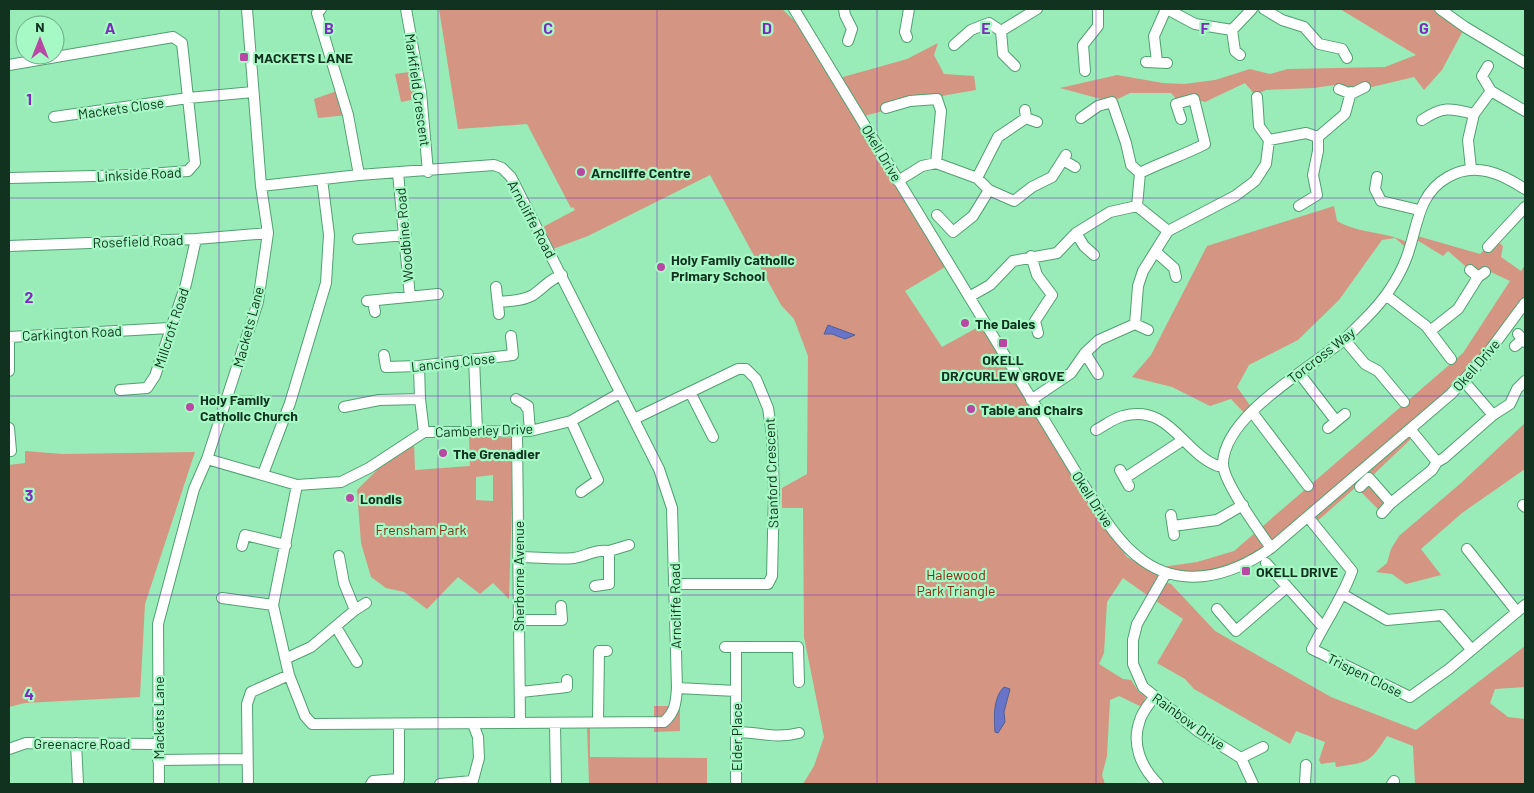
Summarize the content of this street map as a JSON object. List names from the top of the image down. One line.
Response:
{"streets":{"street":["Markfield Crescent","Mackets Close","Okell Drive","Linkside Road","Arncliffe Road","Woodbine Road","Rosefield Road","Mackets Lane","Millcroft Road","Carkington Road","Torcross Way","Lancing Close","Camberley Drive","Stanford Crescent","Sherborne Avenue","Trispen Close","Rainbow Drive","Elder Place","Greenacre Road"]},"crossings":[["Markfield Crescent","Arncliffe Road"],["Mackets Close","Linkside Road"],["Okell Drive","Trispen Close"],["Okell Drive","Rainbow Drive"],["Arncliffe Road","Woodbine Road"],["Arncliffe Road","Mackets Lane"],["Arncliffe Road","Camberley Drive"],["Arncliffe Road","Stanford Crescent"],["Arncliffe Road","Sherborne Avenue"],["Rosefield Road","Mackets Lane"],["Rosefield Road","Millcroft Road"],["Mackets Lane","Camberley Drive"],["Mackets Lane","Greenacre Road"],["Millcroft Road","Carkington Road"],["Camberley Drive","Sherborne Avenue"]],"parks":["Frensham Park","Halewood Park Triangle"],"places":{"transit":["MACKETS LANE","OKELL DR/CURLEW GROVE","OKELL DRIVE"],"other":["Arncliffe Centre","Holy Family Catholic Primary School","The Dales","Holy Family Catholic Church","Table and Chairs","The Grenadier","Londis"]},"north":"top","grid":{"columns":["A","B","C","D","E","F","G"],"rows":["1","2","3","4"]}}
